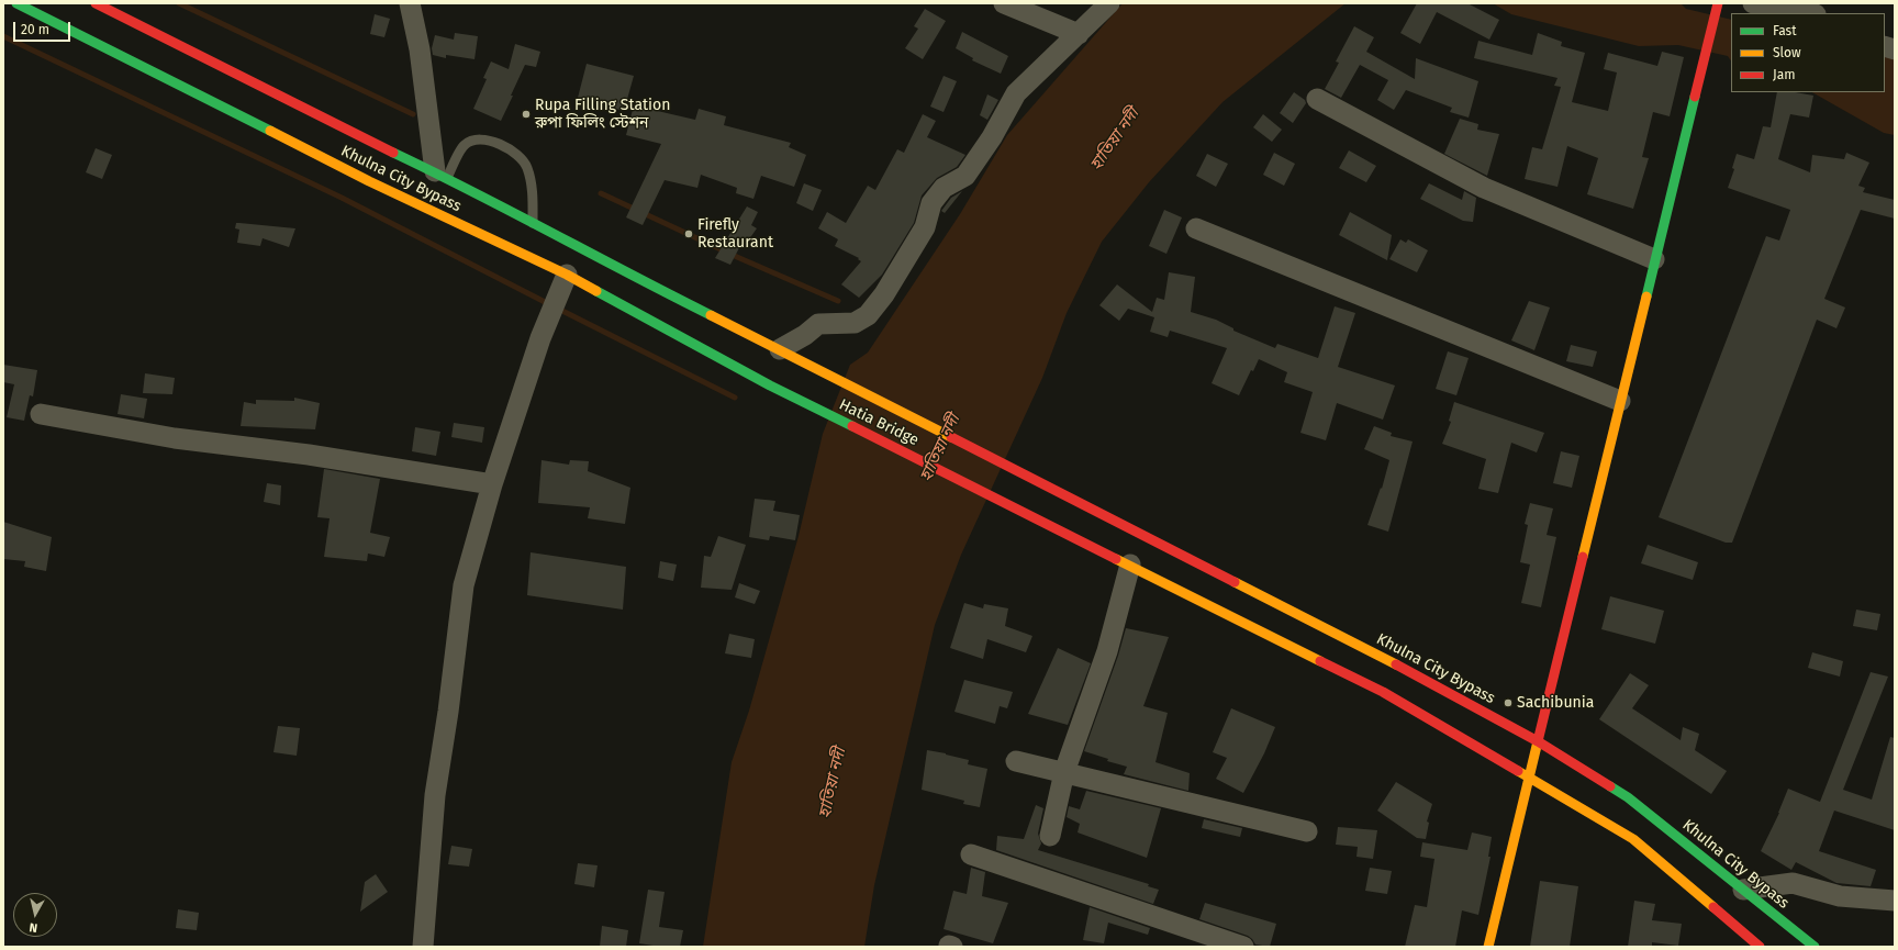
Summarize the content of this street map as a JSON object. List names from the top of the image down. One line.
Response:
{"streets":{"main road":["Khulna City Bypass","Hatia Bridge"]},"crossings":[["Khulna City Bypass","Hatia Bridge"]],"water":["হাতিয়া নদী"],"places":["Rupa Filling Station রুপা ফিলিং স্টেশন","Firefly Restaurant","Sachibunia"],"legend":["Fast","Slow","Jam"],"scale_bar":"20 m","north":"bottom"}
